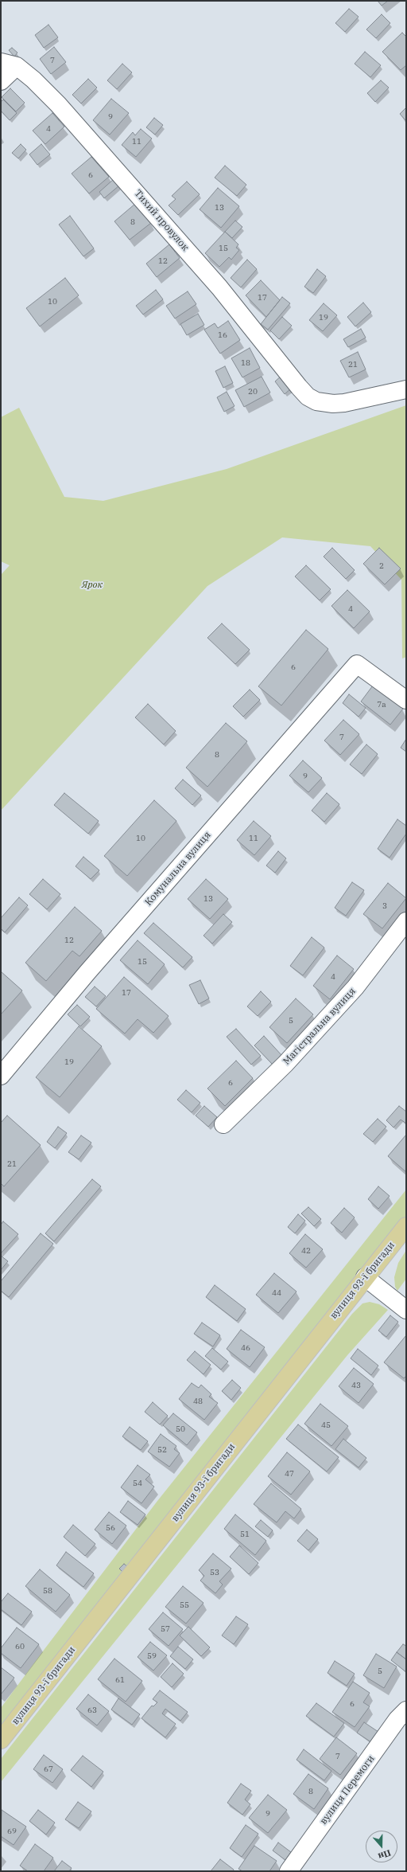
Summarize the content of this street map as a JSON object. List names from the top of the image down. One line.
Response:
{"streets":{"main road":["вулиця 93-ї бригади"],"street":["Тихий провулок","Комунальна вулиця","Магістральна вулиця","вулиця Перемоги"]},"parks":["Ярок"],"house_numbers":["7","9","4","11","6","13","8","15","12","17","10","19","16","18","21","20","2","4","6","7а","7","8","9","10","11","13","3","12","15","4","17","5","19","6","21","42","44","46","43","48","45","50","52","47","54","56","51","53","58","55","57","60","59","5","61","6","63","7","67","8","9","69"],"north":"bottom"}
